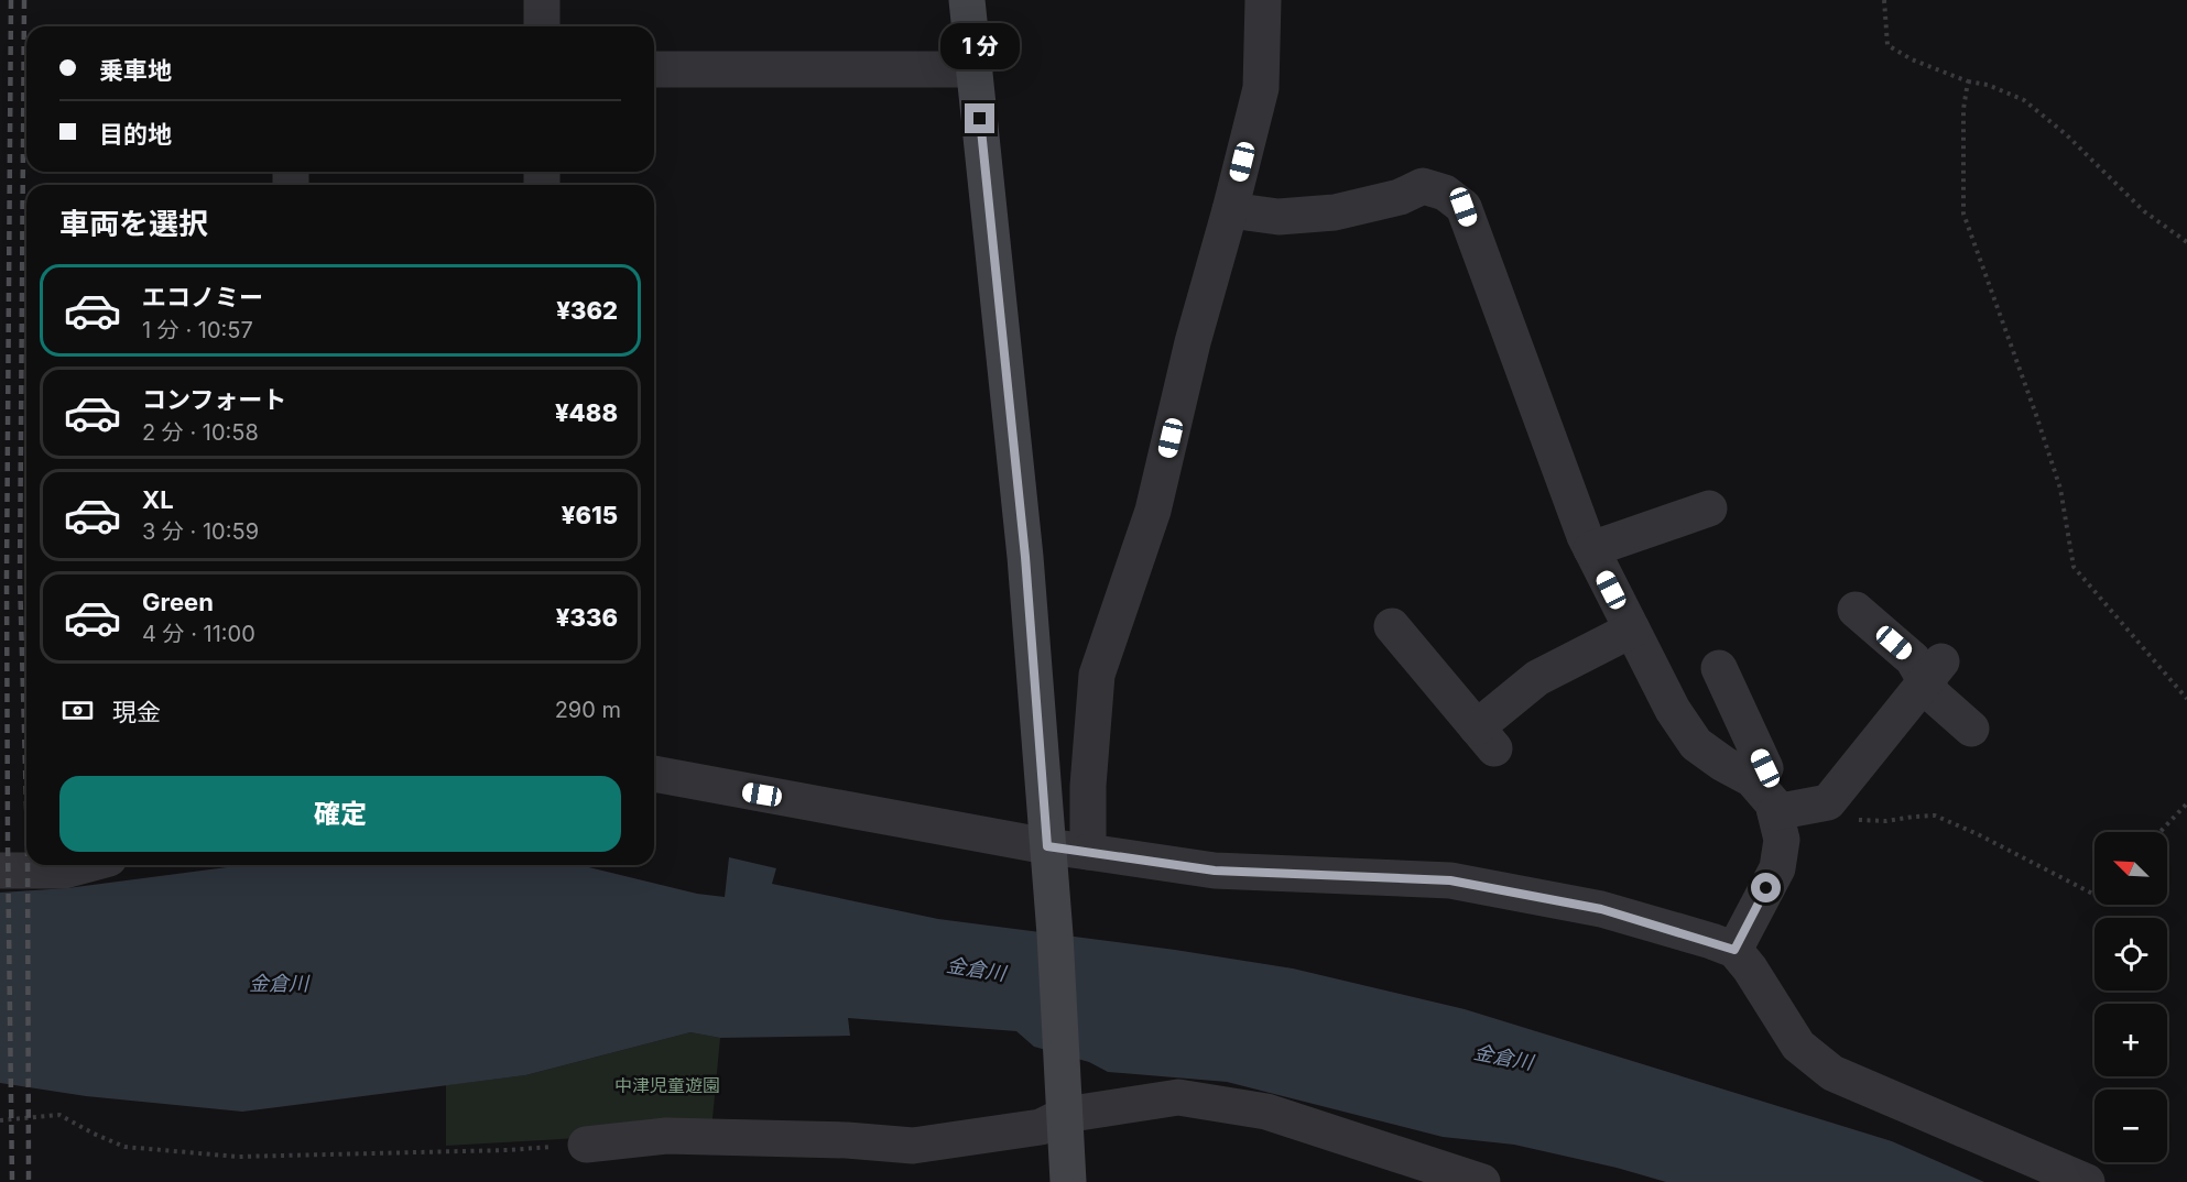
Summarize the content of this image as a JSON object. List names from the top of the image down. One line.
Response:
{"water":["金倉川"],"parks":["中津児童遊園"],"north":"top left","page":{"bubble":"1 分","banner":["乗車地","目的地"],"heading":"車両を選択","list":[{"name":"エコノミー","note":"1 分 · 10:57","value":"¥362"},{"name":"コンフォート","note":"2 分 · 10:58","value":"¥488"},{"name":"XL","note":"3 分 · 10:59","value":"¥615"},{"name":"Green","note":"4 分 · 11:00","value":"¥336"}],"pay":["現金","290 m"],"buttons":"確定","map_buttons":["+","−"]}}
